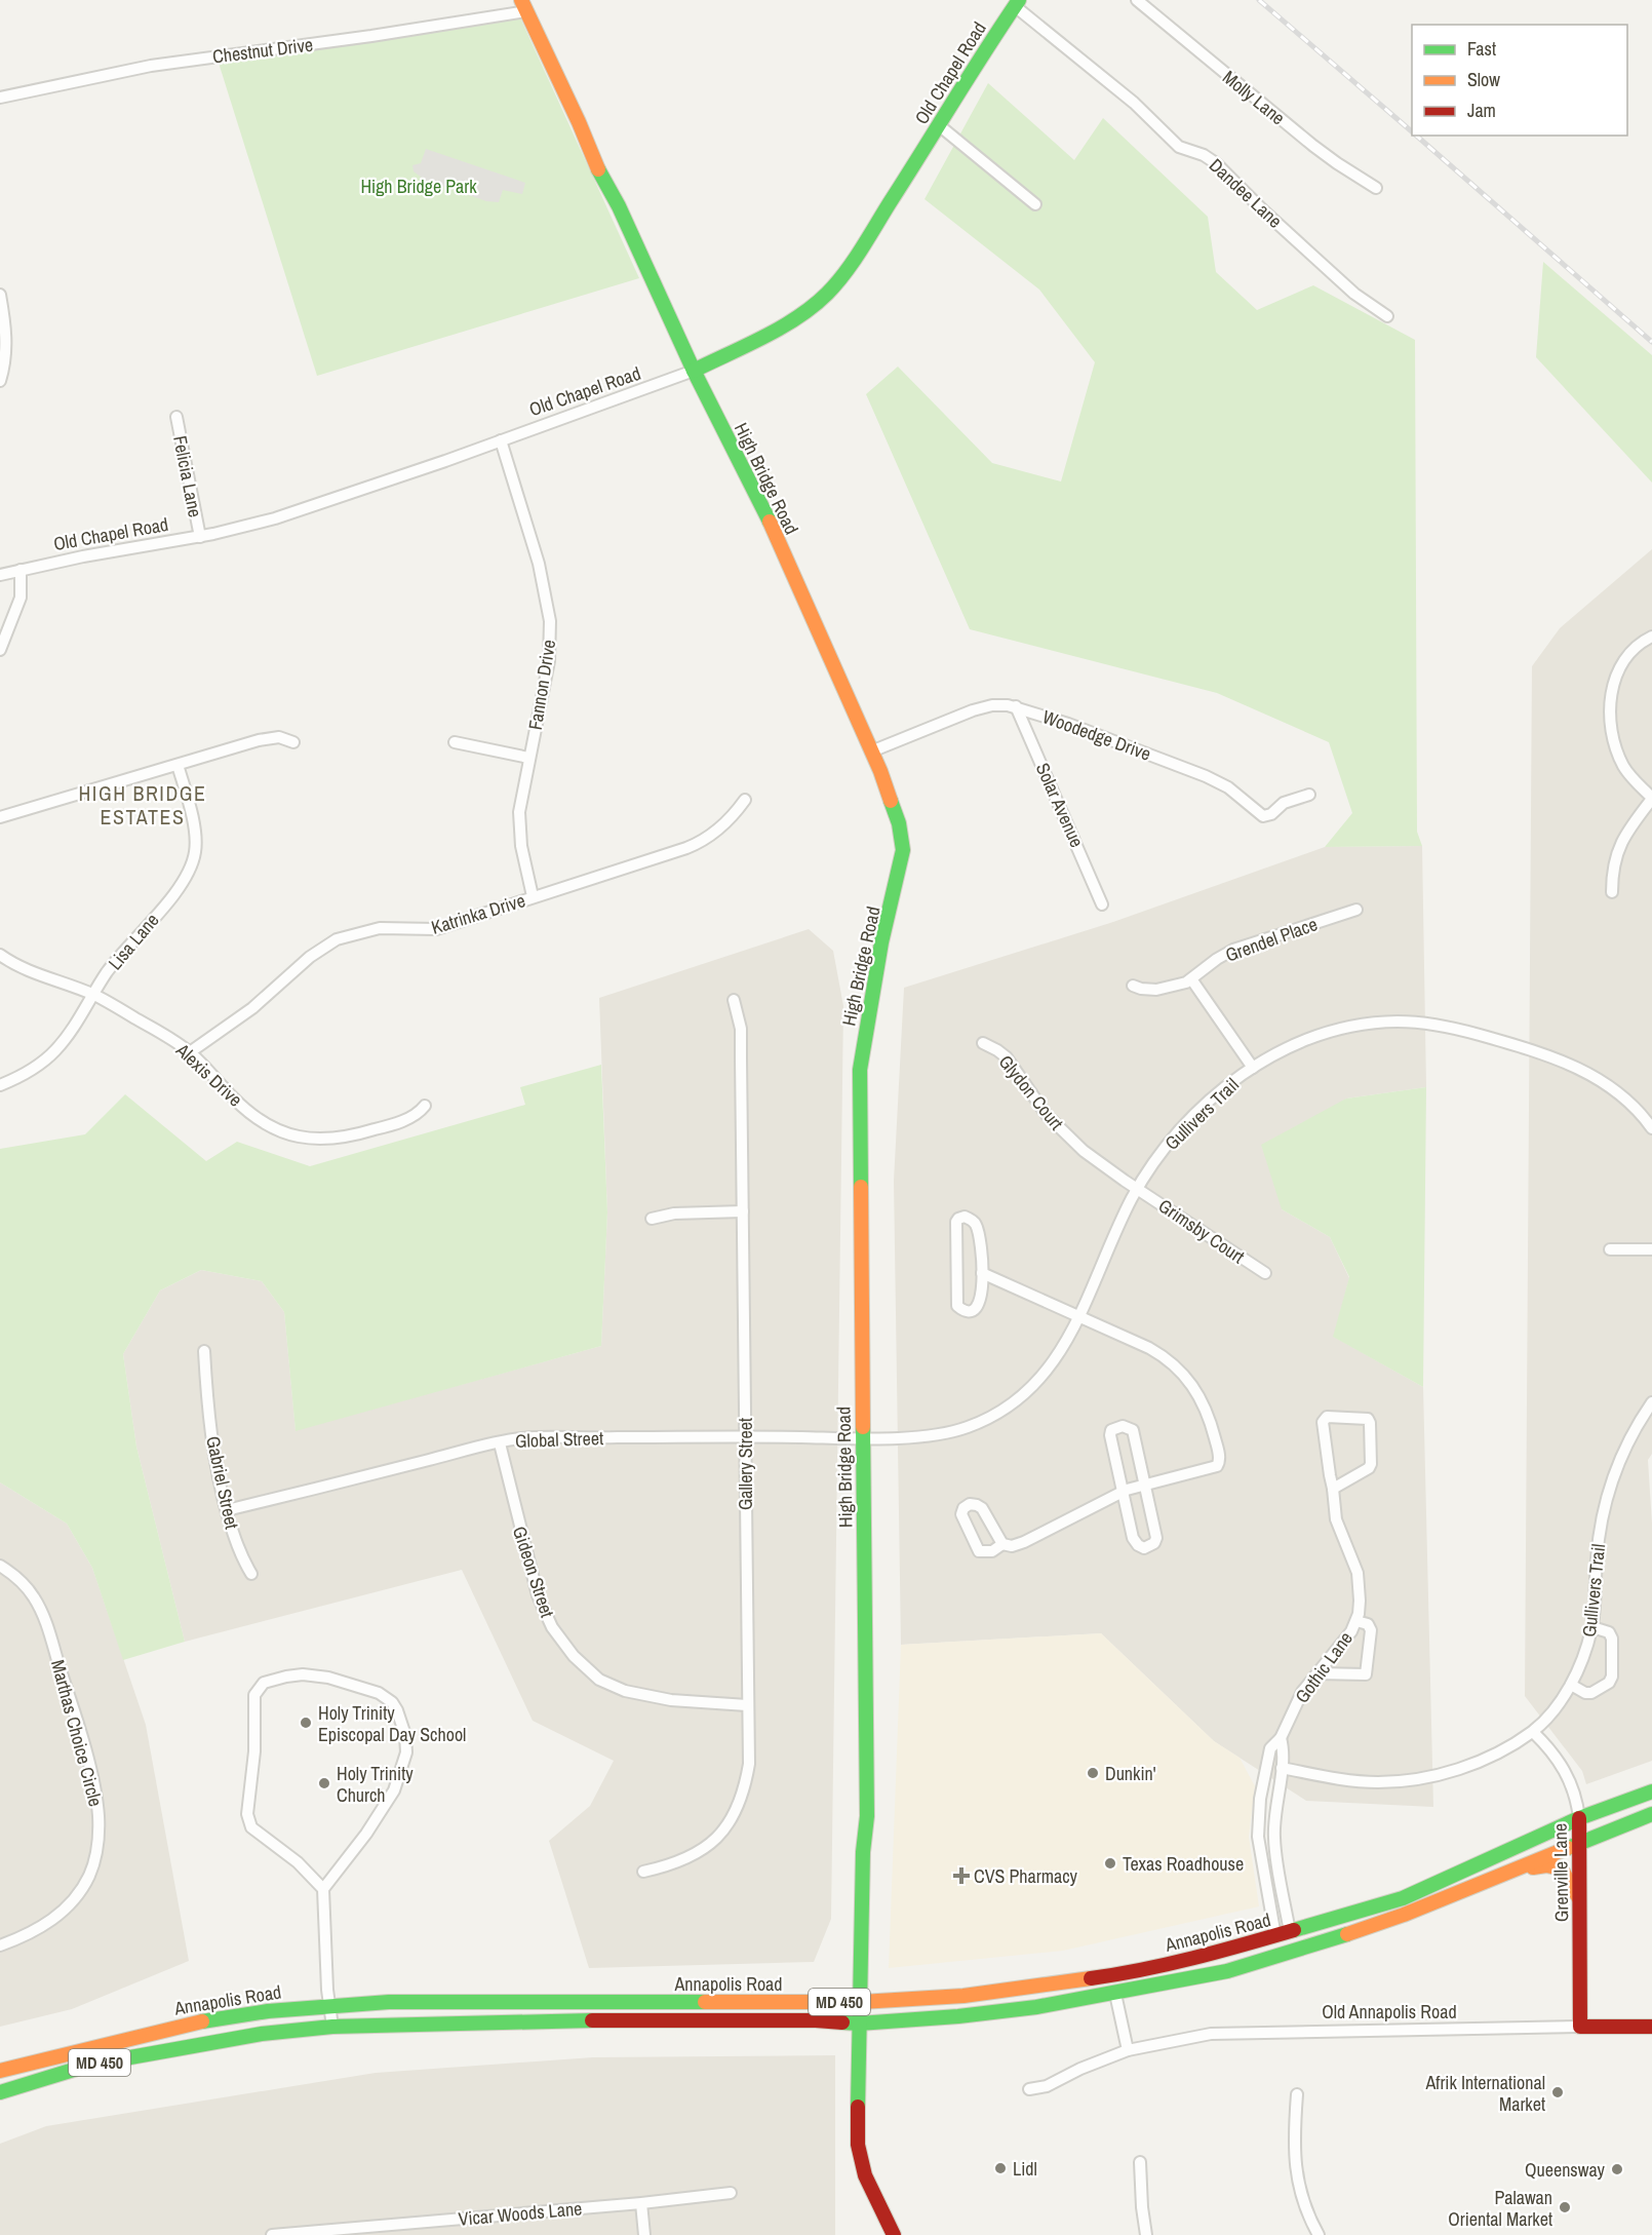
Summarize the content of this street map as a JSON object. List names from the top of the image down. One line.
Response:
{"streets":{"main road":["Old Chapel Road","High Bridge Road","Grenville Lane","Annapolis Road","MD 450","Old Annapolis Road"],"street":["Chestnut Drive","Molly Lane","Dandee Lane","Felicia Lane","Fannon Drive","Woodedge Drive","Solar Avenue","Katrinka Drive","Grendel Place","Lisa Lane","Alexis Drive","Glydon Court","Gullivers Trail","Grimsby Court","Global Street","Gallery Street","Gabriel Street","Gideon Street","Gothic Lane","Marthas Choice Circle","Vicar Woods Lane"]},"crossings":[["Chestnut Drive","High Bridge Road"],["Old Chapel Road","Dandee Lane"],["Old Chapel Road","Felicia Lane"],["Old Chapel Road","High Bridge Road"],["Old Chapel Road","Fannon Drive"],["High Bridge Road","Woodedge Drive"],["High Bridge Road","Gullivers Trail"],["High Bridge Road","Global Street"],["High Bridge Road","Annapolis Road"],["Fannon Drive","Katrinka Drive"],["Woodedge Drive","Solar Avenue"],["Katrinka Drive","Alexis Drive"],["Lisa Lane","Alexis Drive"],["Glydon Court","Gullivers Trail"],["Glydon Court","Grimsby Court"],["Gullivers Trail","Grimsby Court"],["Gullivers Trail","Global Street"],["Gullivers Trail","Gothic Lane"],["Gullivers Trail","Grenville Lane"],["Global Street","Gallery Street"],["Global Street","Gabriel Street"],["Global Street","Gideon Street"],["Gallery Street","Gideon Street"],["Gothic Lane","Annapolis Road"],["Grenville Lane","Annapolis Road"],["Grenville Lane","Old Annapolis Road"]],"districts":["HIGH BRIDGE ESTATES"],"parks":["High Bridge Park"],"places":{"other":["Holy Trinity Episcopal Day School","Dunkin'","Holy Trinity Church","Texas Roadhouse","Afrik International Market","Lidl","Queensway","Palawan Oriental Market"],"health":["CVS Pharmacy"]},"legend":["Fast","Slow","Jam"]}
